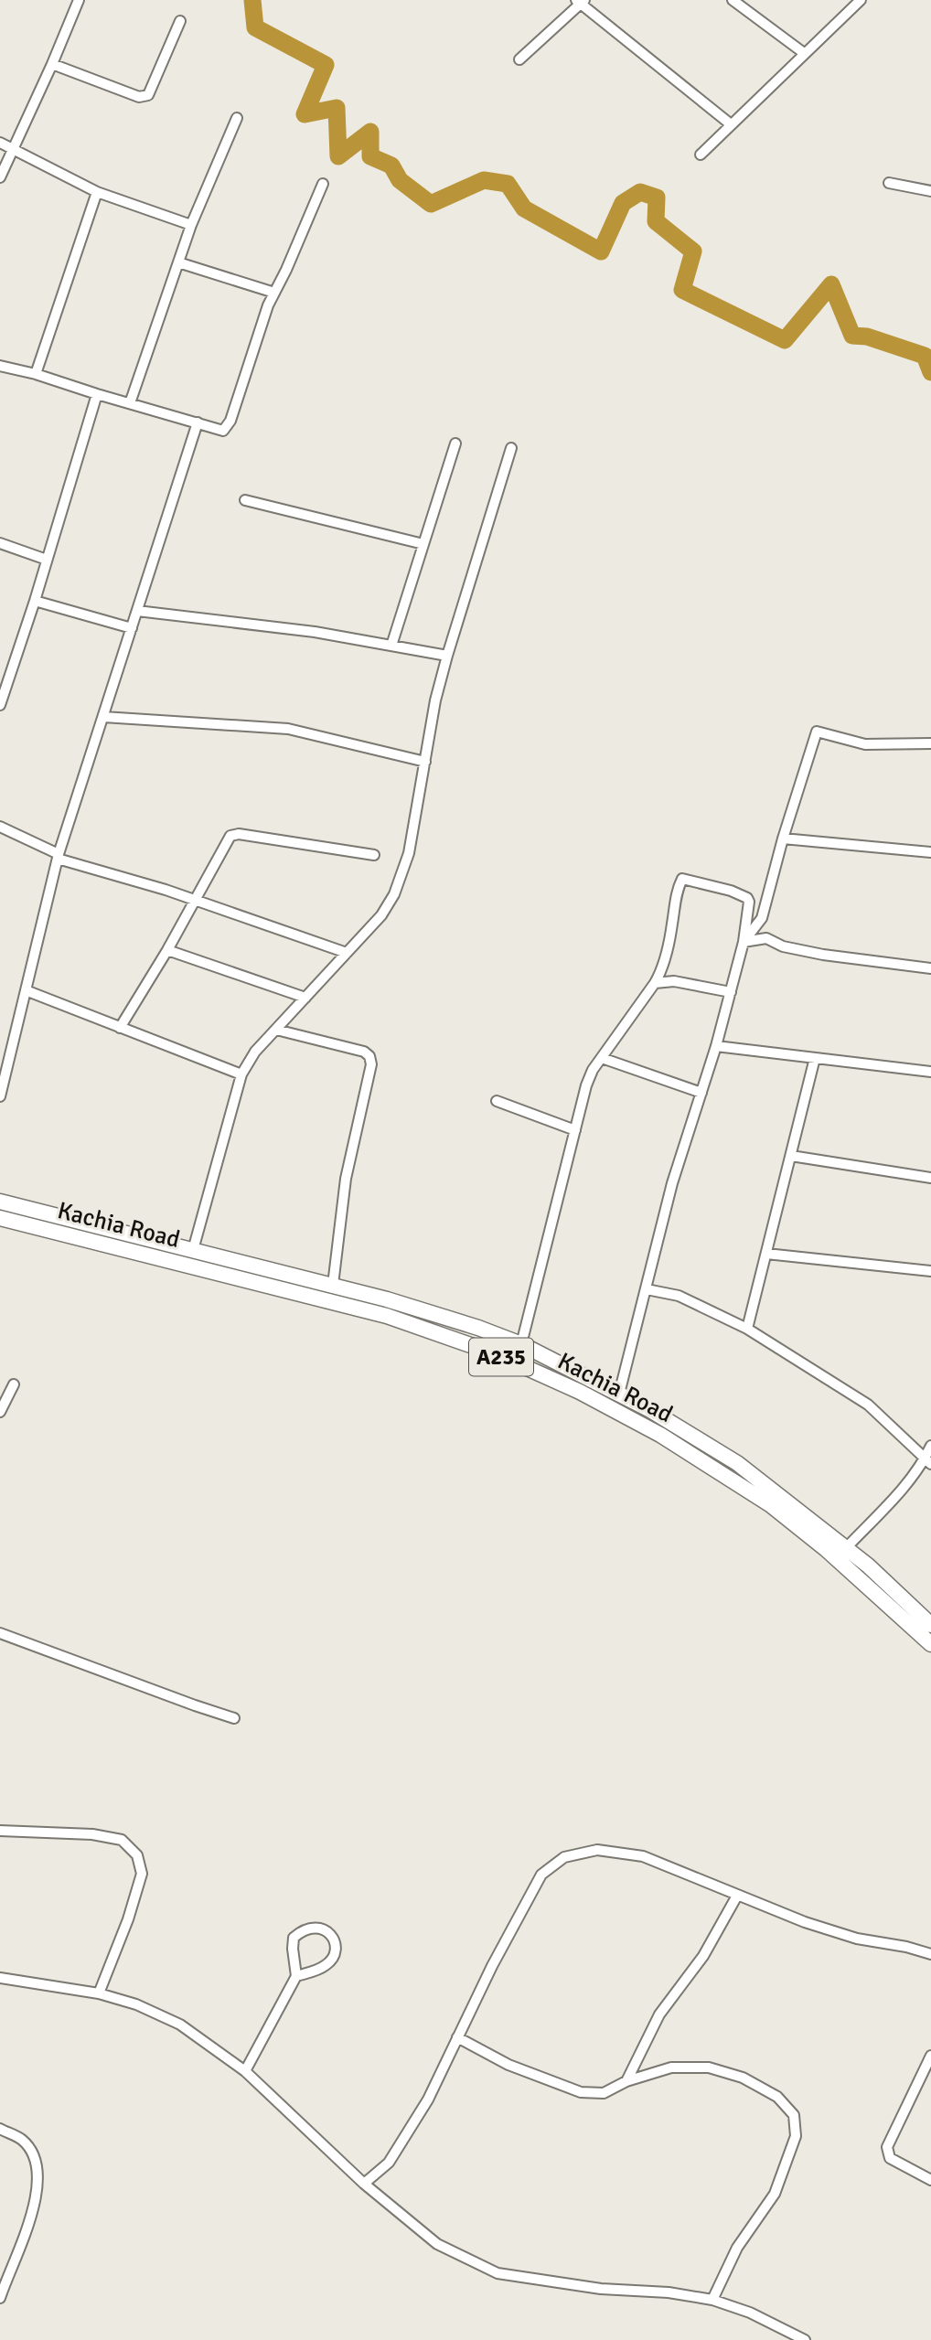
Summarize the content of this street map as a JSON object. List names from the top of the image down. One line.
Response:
{"streets":{"highway":["Kachia Road","A235"]}}
